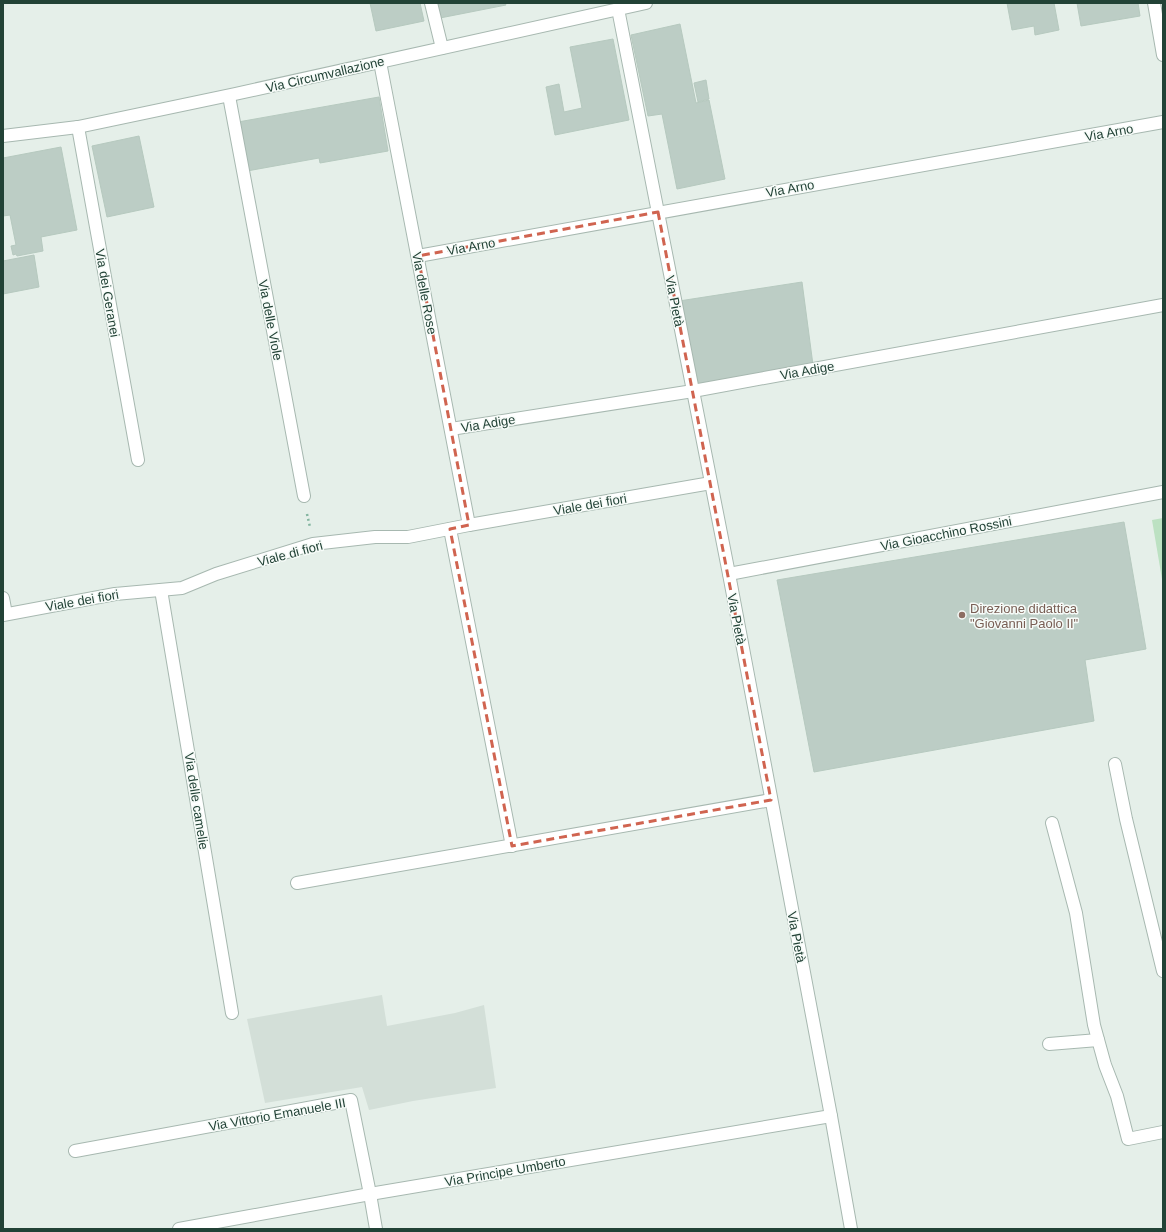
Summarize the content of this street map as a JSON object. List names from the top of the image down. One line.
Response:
{"streets":{"street":["Via Circumvallazione","Via Arno","Via dei Geranei","Via delle Rose","Via Pietà","Via delle Viole","Via Adige","Viale dei fiori","Via Gioacchino Rossini","Viale di fiori","Via delle camelie","Via Vittorio Emanuele III","Via Principe Umberto"]},"crossings":[["Via Circumvallazione","Via dei Geranei"],["Via Circumvallazione","Via delle Rose"],["Via Circumvallazione","Via Pietà"],["Via Circumvallazione","Via delle Viole"],["Via Arno","Via delle Rose"],["Via Arno","Via Pietà"],["Via delle Rose","Via Adige"],["Via delle Rose","Viale dei fiori"],["Via delle Rose","Viale di fiori"],["Via Pietà","Via Adige"],["Via Pietà","Viale dei fiori"],["Via Pietà","Via Gioacchino Rossini"],["Via Pietà","Via Principe Umberto"],["Viale dei fiori","Viale di fiori"],["Viale dei fiori","Via delle camelie"],["Viale di fiori","Via delle camelie"],["Via Vittorio Emanuele III","Via Principe Umberto"]],"places":["Direzione didattica \"Giovanni Paolo II\""]}
